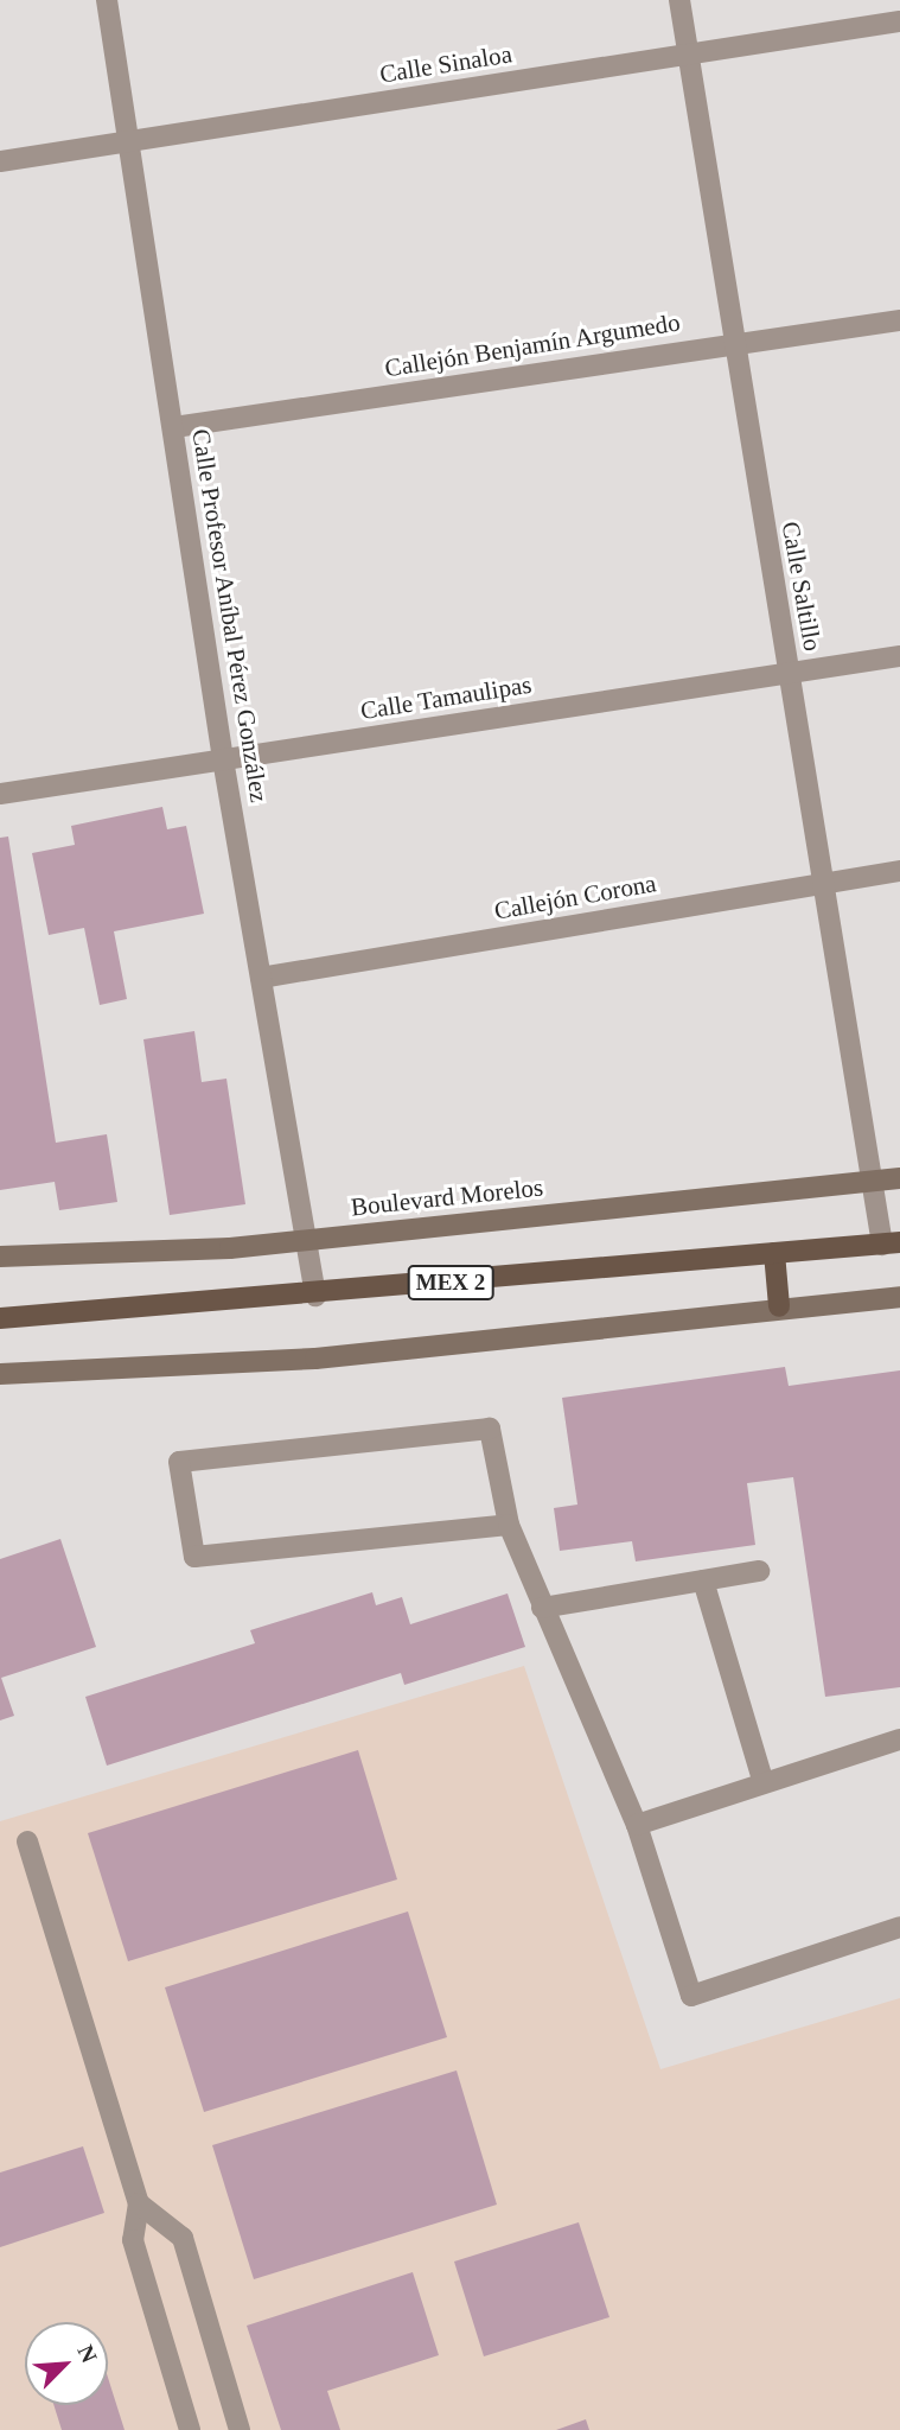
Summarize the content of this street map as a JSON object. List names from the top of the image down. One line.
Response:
{"streets":{"main road":["MEX 2"],"street":["Calle Sinaloa","Callejón Benjamín Argumedo","Calle Saltillo","Calle Profesor Aníbal Pérez González","Calle Tamaulipas","Callejón Corona","Boulevard Morelos"]},"crossings":[["Calle Sinaloa","Calle Saltillo"],["Calle Sinaloa","Calle Profesor Aníbal Pérez González"],["Callejón Benjamín Argumedo","Calle Saltillo"],["Callejón Benjamín Argumedo","Calle Profesor Aníbal Pérez González"],["Calle Saltillo","Calle Tamaulipas"],["Calle Saltillo","Callejón Corona"],["Calle Saltillo","Boulevard Morelos"],["Calle Saltillo","MEX 2"],["Calle Profesor Aníbal Pérez González","Calle Tamaulipas"],["Calle Profesor Aníbal Pérez González","Callejón Corona"],["Calle Profesor Aníbal Pérez González","Boulevard Morelos"],["Calle Profesor Aníbal Pérez González","MEX 2"]],"north":"top right"}
